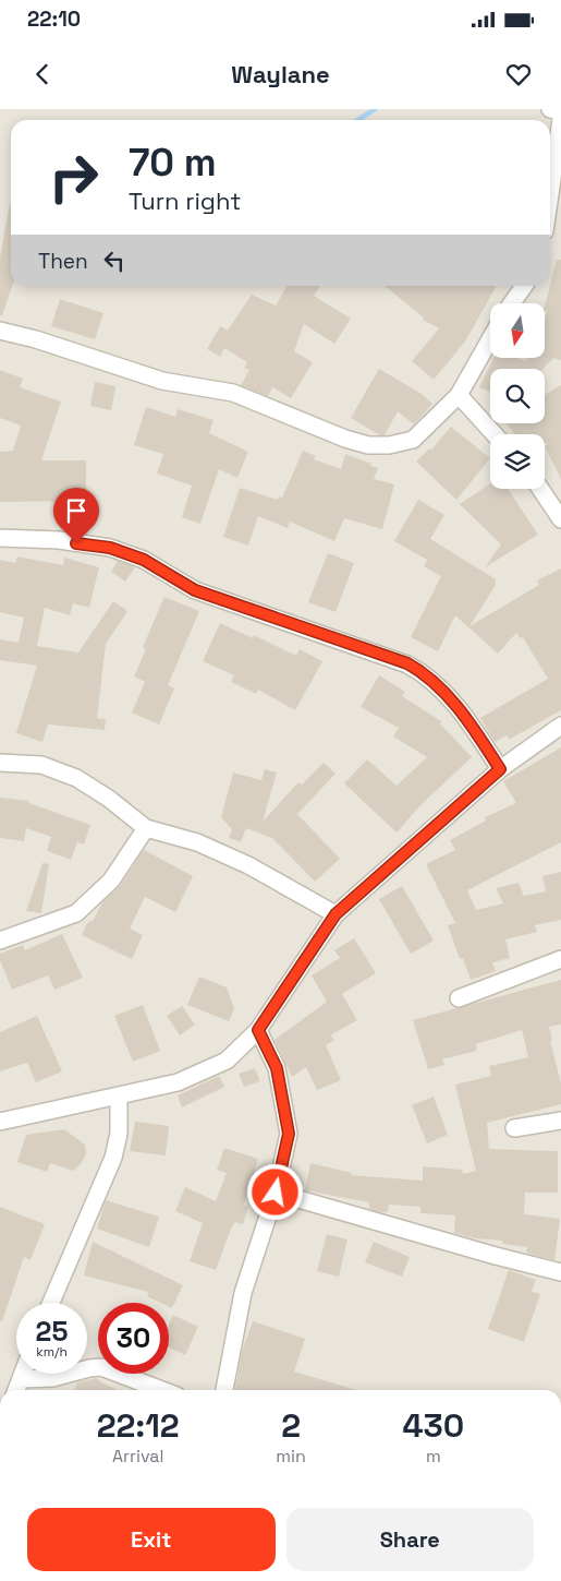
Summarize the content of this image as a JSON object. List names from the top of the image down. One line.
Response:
{"north":"bottom","page":{"status":"22:10","header":"Waylane","turn":["70 m","Turn right"],"then":"Then","speed":"25 km/h","limit":"30","eta":["22:12","Arrival","2","min","430","m"],"buttons":["Exit","Share"]}}
